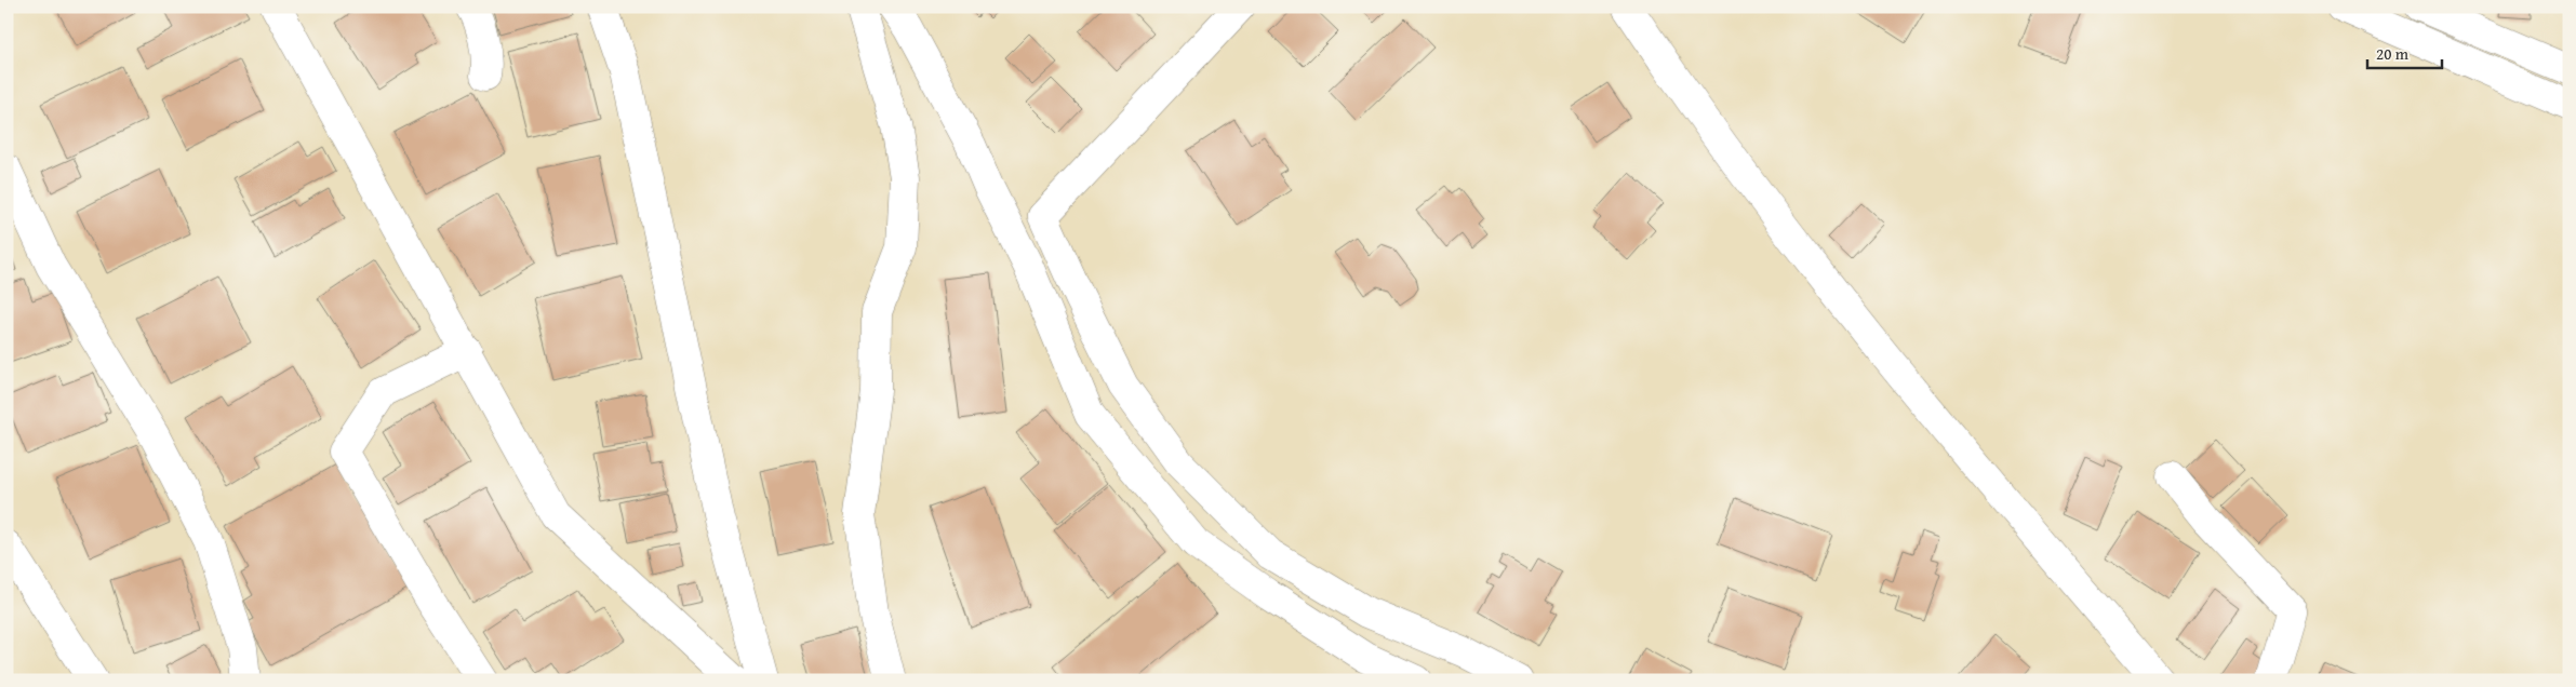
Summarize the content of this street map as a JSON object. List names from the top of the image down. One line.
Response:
{"scale_bar":"20 m"}
